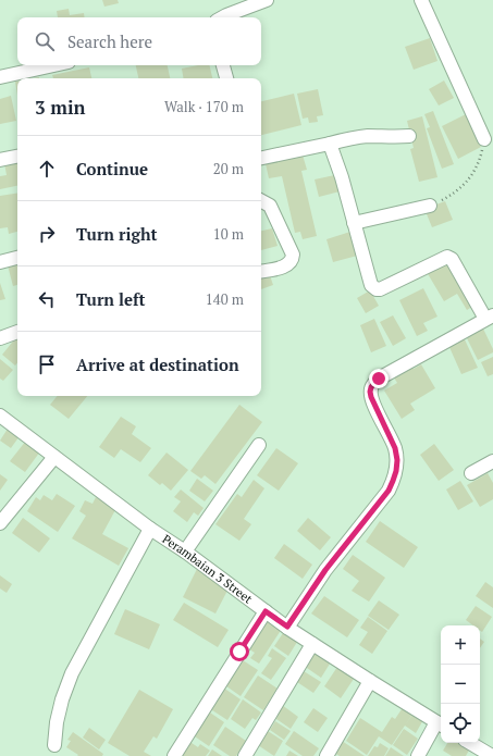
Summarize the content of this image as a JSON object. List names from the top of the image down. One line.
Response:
{"streets":{"street":["Perambaian 3 Street"]},"page":{"search":"Search here","heading":["3 min","Walk · 170 m"],"list":[["Continue","20 m"],["Turn right","10 m"],["Turn left","140 m"],"Arrive at destination"],"map_buttons":["+","−"]}}
